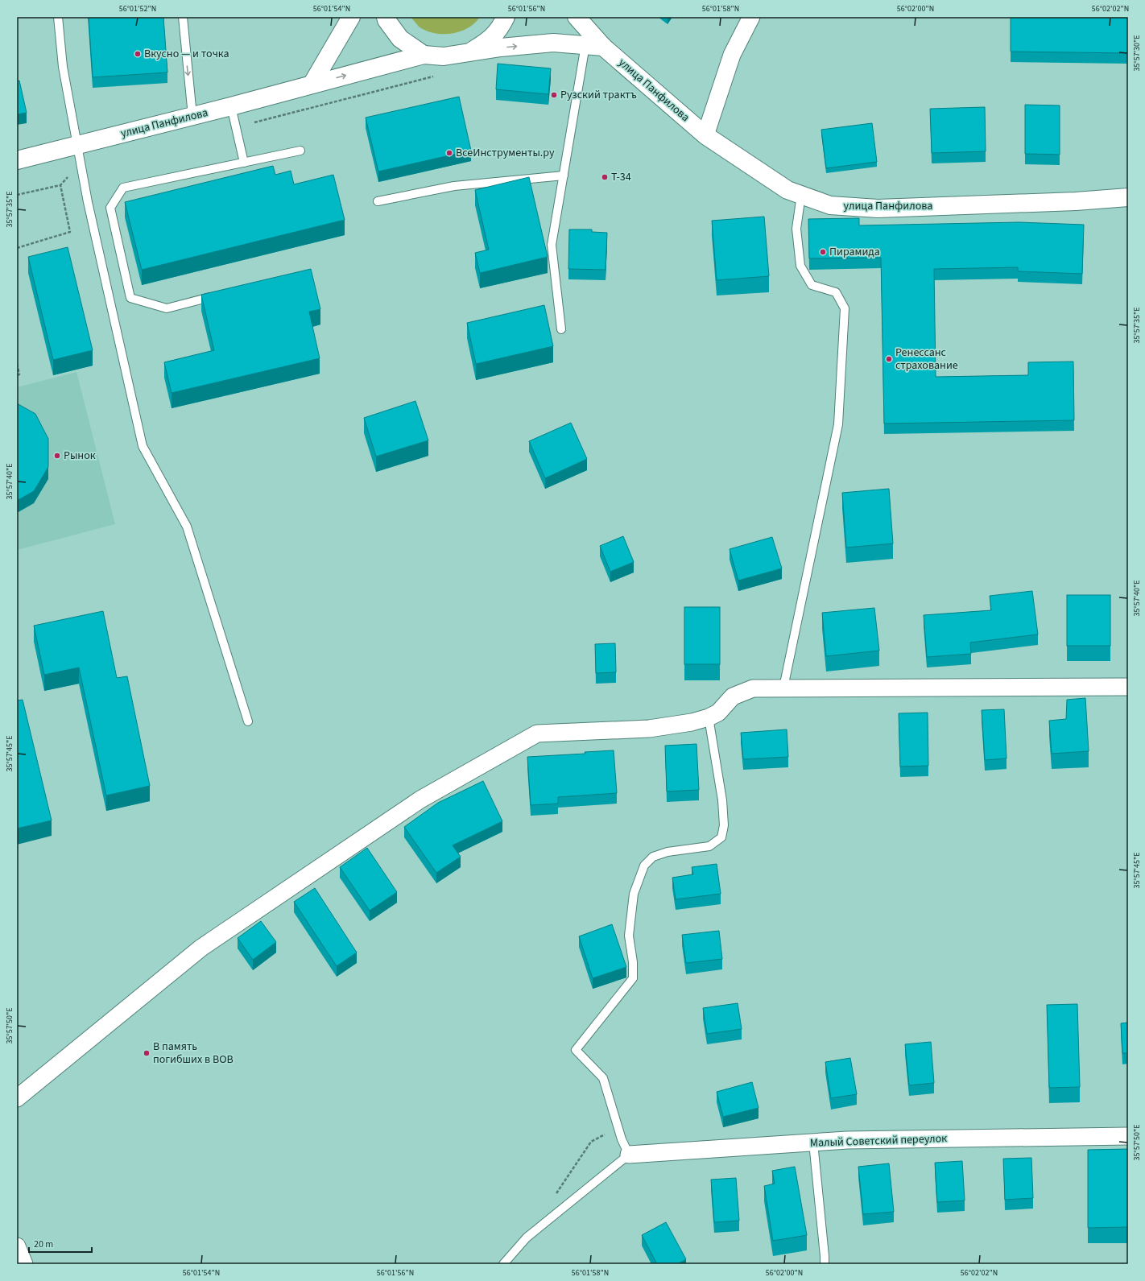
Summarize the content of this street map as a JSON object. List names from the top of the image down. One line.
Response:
{"streets":{"main road":["улица Панфилова"],"street":["Малый Советский переулок"]},"places":["Вкусно — и точка","Рузский трактъ","ВсеИнструменты.ру","Т-34","Пирамида","Ренессанс страхование","Рынок","В память погибших в ВОВ"],"scale_bar":"20 m","coordinates":["56°01'52\"N","56°01'54\"N","56°01'56\"N","56°01'58\"N","56°02'00\"N","56°02'02\"N","35°57'30\"E","35°57'35\"E","35°57'40\"E","35°57'45\"E","35°57'50\"E"]}
